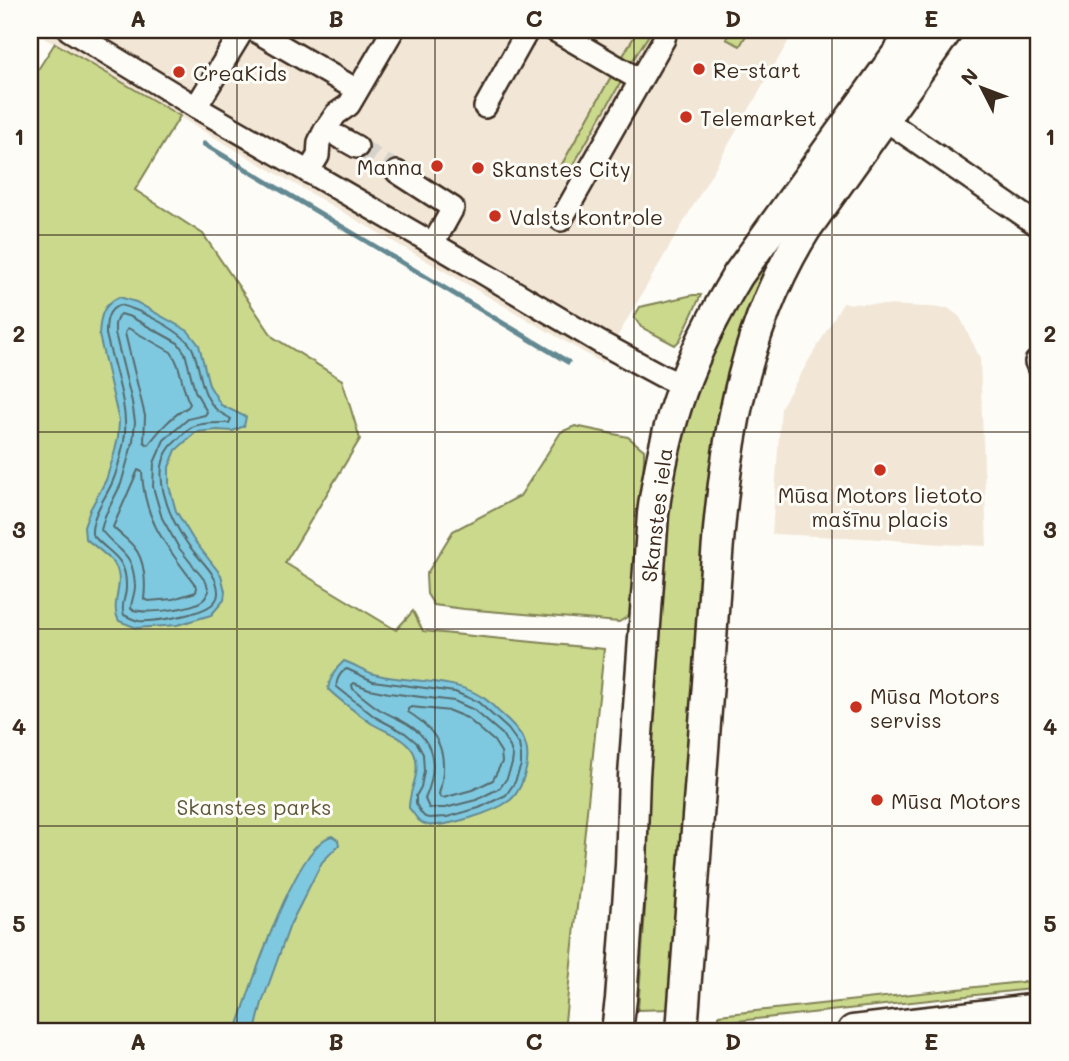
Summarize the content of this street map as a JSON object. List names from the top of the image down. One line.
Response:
{"streets":{"main road":["Skanstes iela"]},"parks":["Skanstes parks"],"places":["Re-start","CreaKids","Telemarket","Manna","Skanstes City","Valsts kontrole","Mūsa Motors lietoto mašīnu placis","Mūsa Motors serviss","Mūsa Motors"],"north":"top left","grid":{"columns":["A","B","C","D","E"],"rows":["1","2","3","4","5"]}}
